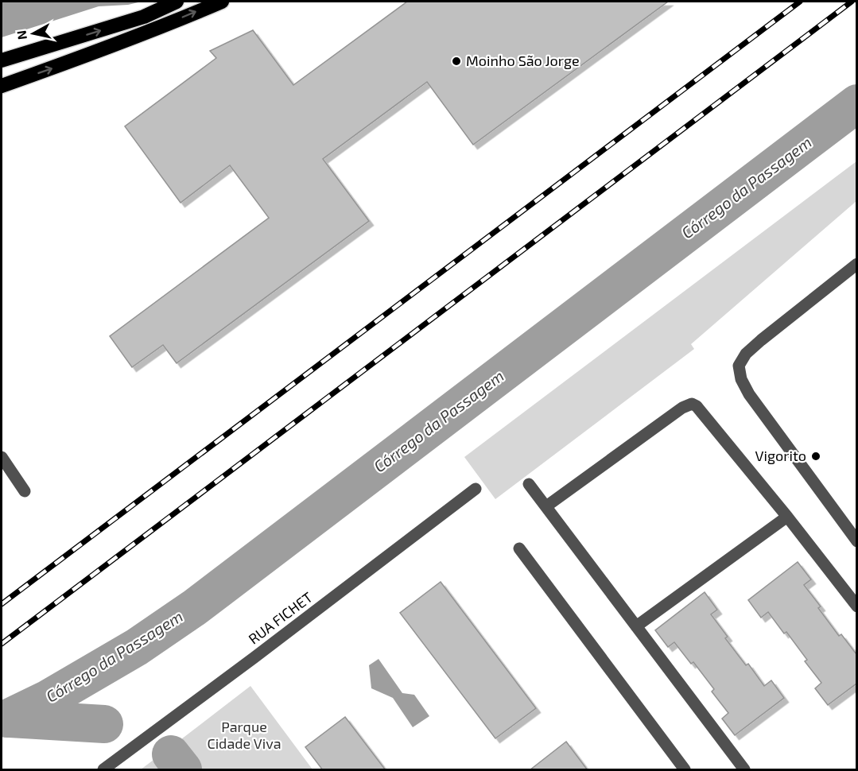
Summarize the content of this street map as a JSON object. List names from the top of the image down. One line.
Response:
{"streets":{"street":["RUA FICHET"]},"water":["Córrego da Passagem"],"parks":["Parque Cidade Viva"],"places":["Moinho São Jorge","Vigorito"],"north":"left"}
